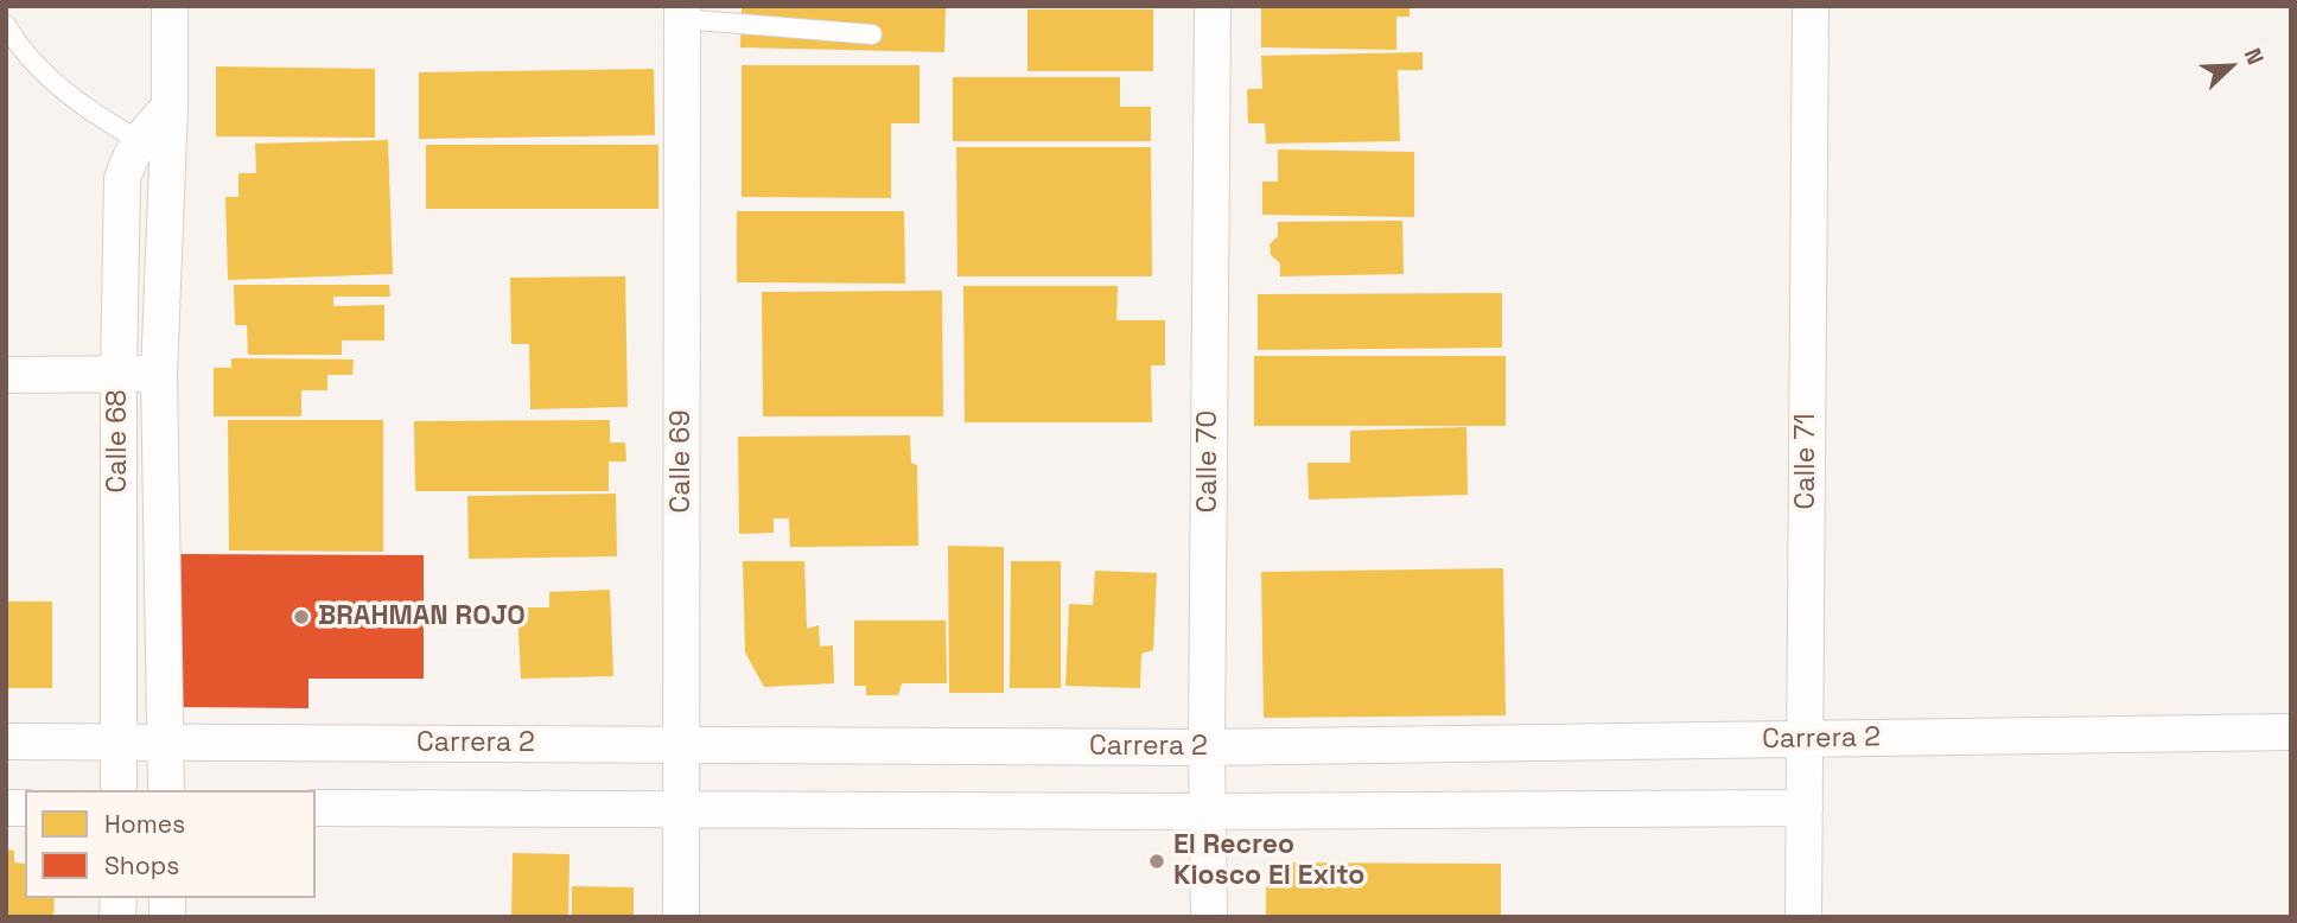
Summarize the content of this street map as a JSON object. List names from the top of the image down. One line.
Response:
{"streets":{"street":["Calle 68","Calle 69","Calle 70","Calle 71","Carrera 2"]},"crossings":[["Calle 68","Carrera 2"],["Calle 69","Carrera 2"],["Calle 70","Carrera 2"],["Calle 71","Carrera 2"]],"places":["BRAHMAN ROJO","El Recreo Kiosco El Exito"],"legend":["Homes","Shops"],"north":"top right"}
